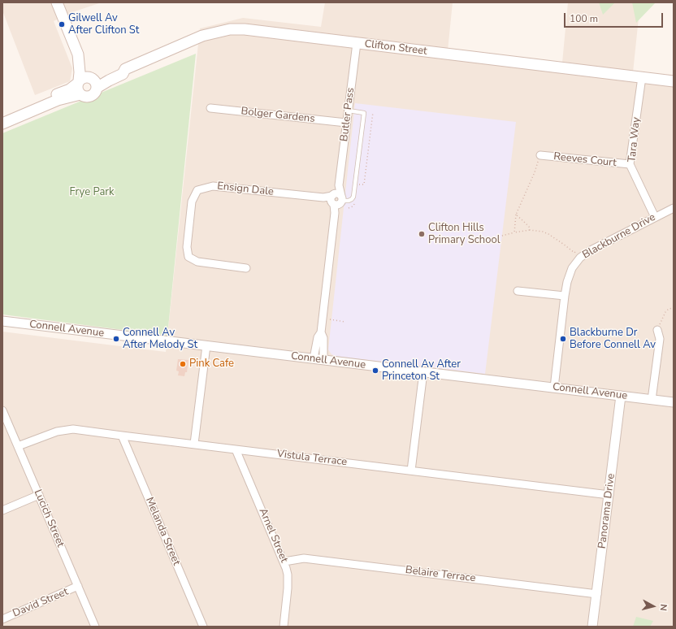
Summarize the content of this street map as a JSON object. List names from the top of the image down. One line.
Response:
{"streets":{"main road":["Clifton Street"],"street":["Butler Pass","Bolger Gardens","Tara Way","Reeves Court","Ensign Dale","Blackburne Drive","Connell Avenue","Vistula Terrace","Panorama Drive","Lucich Street","Melanda Street","Arnel Street","Belaire Terrace","David Street"]},"crossings":[["Clifton Street","Butler Pass"],["Clifton Street","Tara Way"],["Butler Pass","Bolger Gardens"],["Butler Pass","Ensign Dale"],["Butler Pass","Connell Avenue"],["Tara Way","Reeves Court"],["Tara Way","Blackburne Drive"],["Blackburne Drive","Connell Avenue"],["Connell Avenue","Panorama Drive"],["Vistula Terrace","Panorama Drive"],["Vistula Terrace","Lucich Street"],["Vistula Terrace","Melanda Street"],["Vistula Terrace","Arnel Street"],["Panorama Drive","Belaire Terrace"],["Lucich Street","David Street"],["Arnel Street","Belaire Terrace"]],"parks":["Frye Park"],"places":["Gilwell Av After Clifton St","Clifton Hills Primary School","Connell Av After Melody St","Blackburne Dr Before Connell Av","Pink Cafe","Connell Av After Princeton St"],"scale_bar":"100 m","north":"right"}
